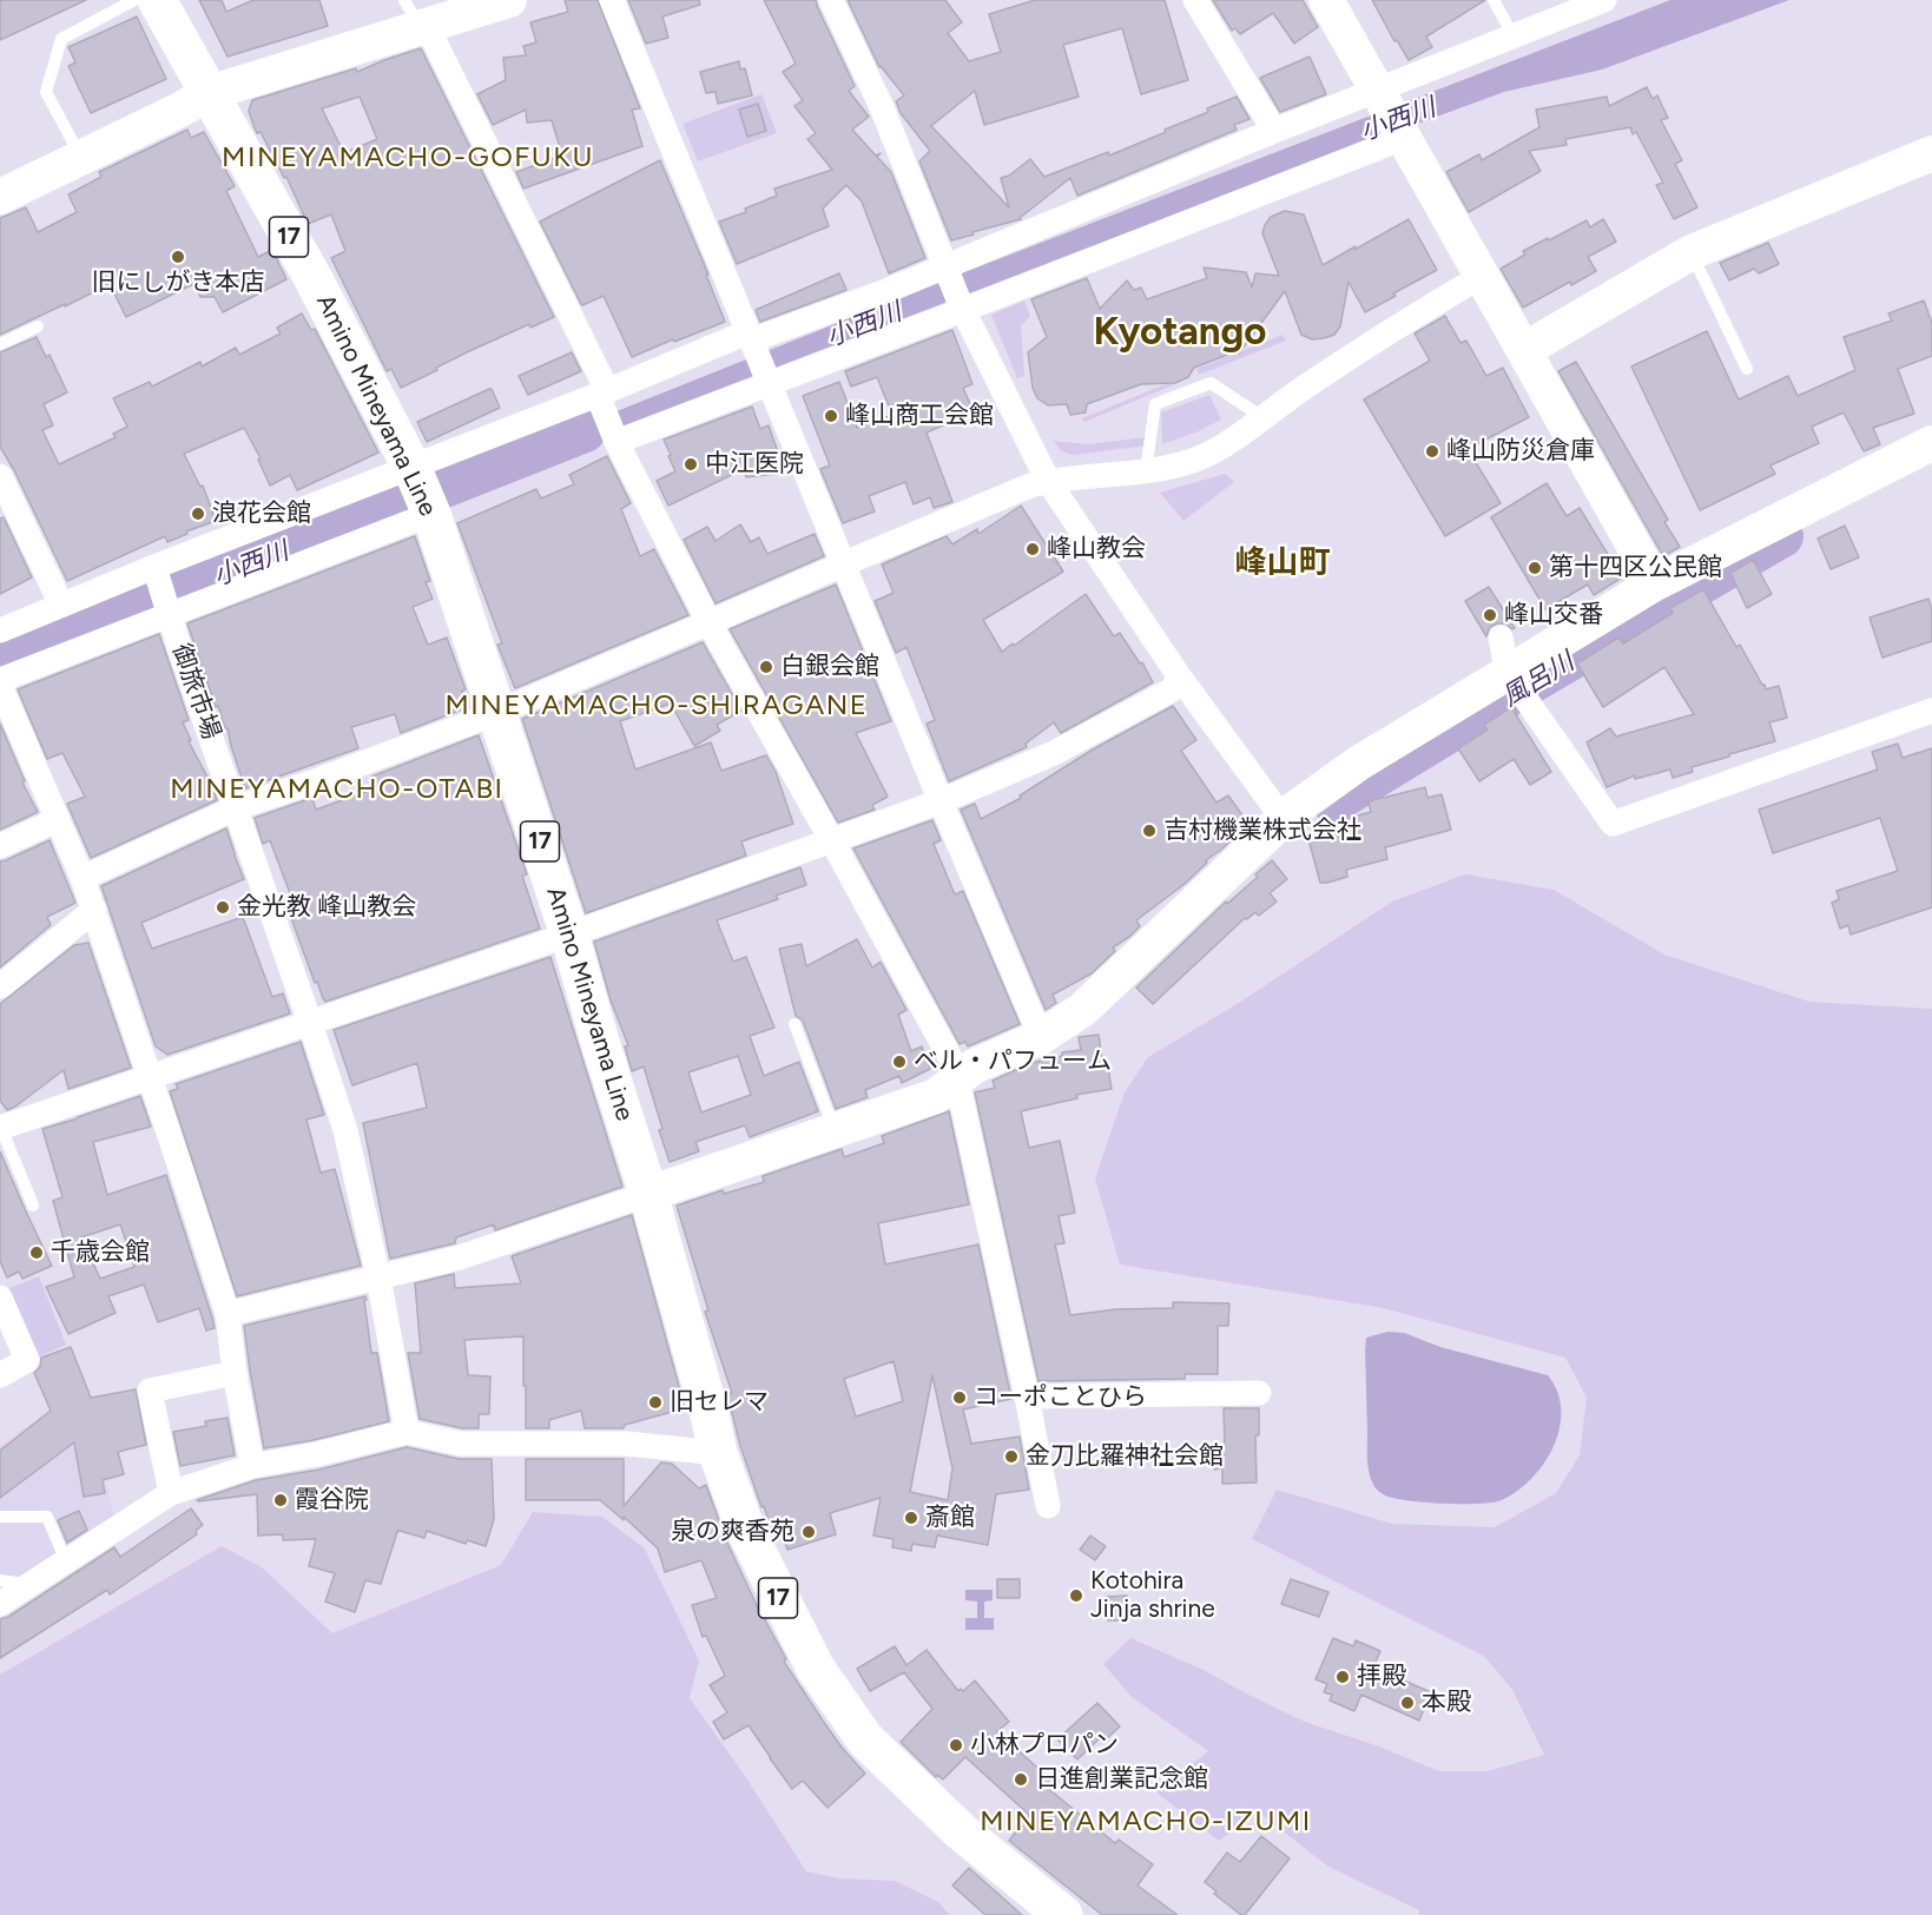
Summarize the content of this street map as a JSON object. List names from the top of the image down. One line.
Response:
{"streets":{"main road":["17","Amino Mineyama Line"],"street":["御旅市場"]},"districts":["MINEYAMACHO-GOFUKU","Kyotango","峰山町","MINEYAMACHO-SHIRAGANE","MINEYAMACHO-OTABI","MINEYAMACHO-IZUMI"],"water":["小西川","風呂川"],"places":["旧にしがき本店","峰山商工会館","峰山防災倉庫","中江医院","浪花会館","峰山教会","第十四区公民館","峰山交番","白銀会館","吉村機業株式会社","金光教 峰山教会","ベル・パフューム","千歳会館","コーポことひら","旧セレマ","金刀比羅神社会館","霞谷院","斎館","泉の爽香苑","Kotohira Jinja shrine","拝殿","本殿","小林プロパン","日進創業記念館"]}
